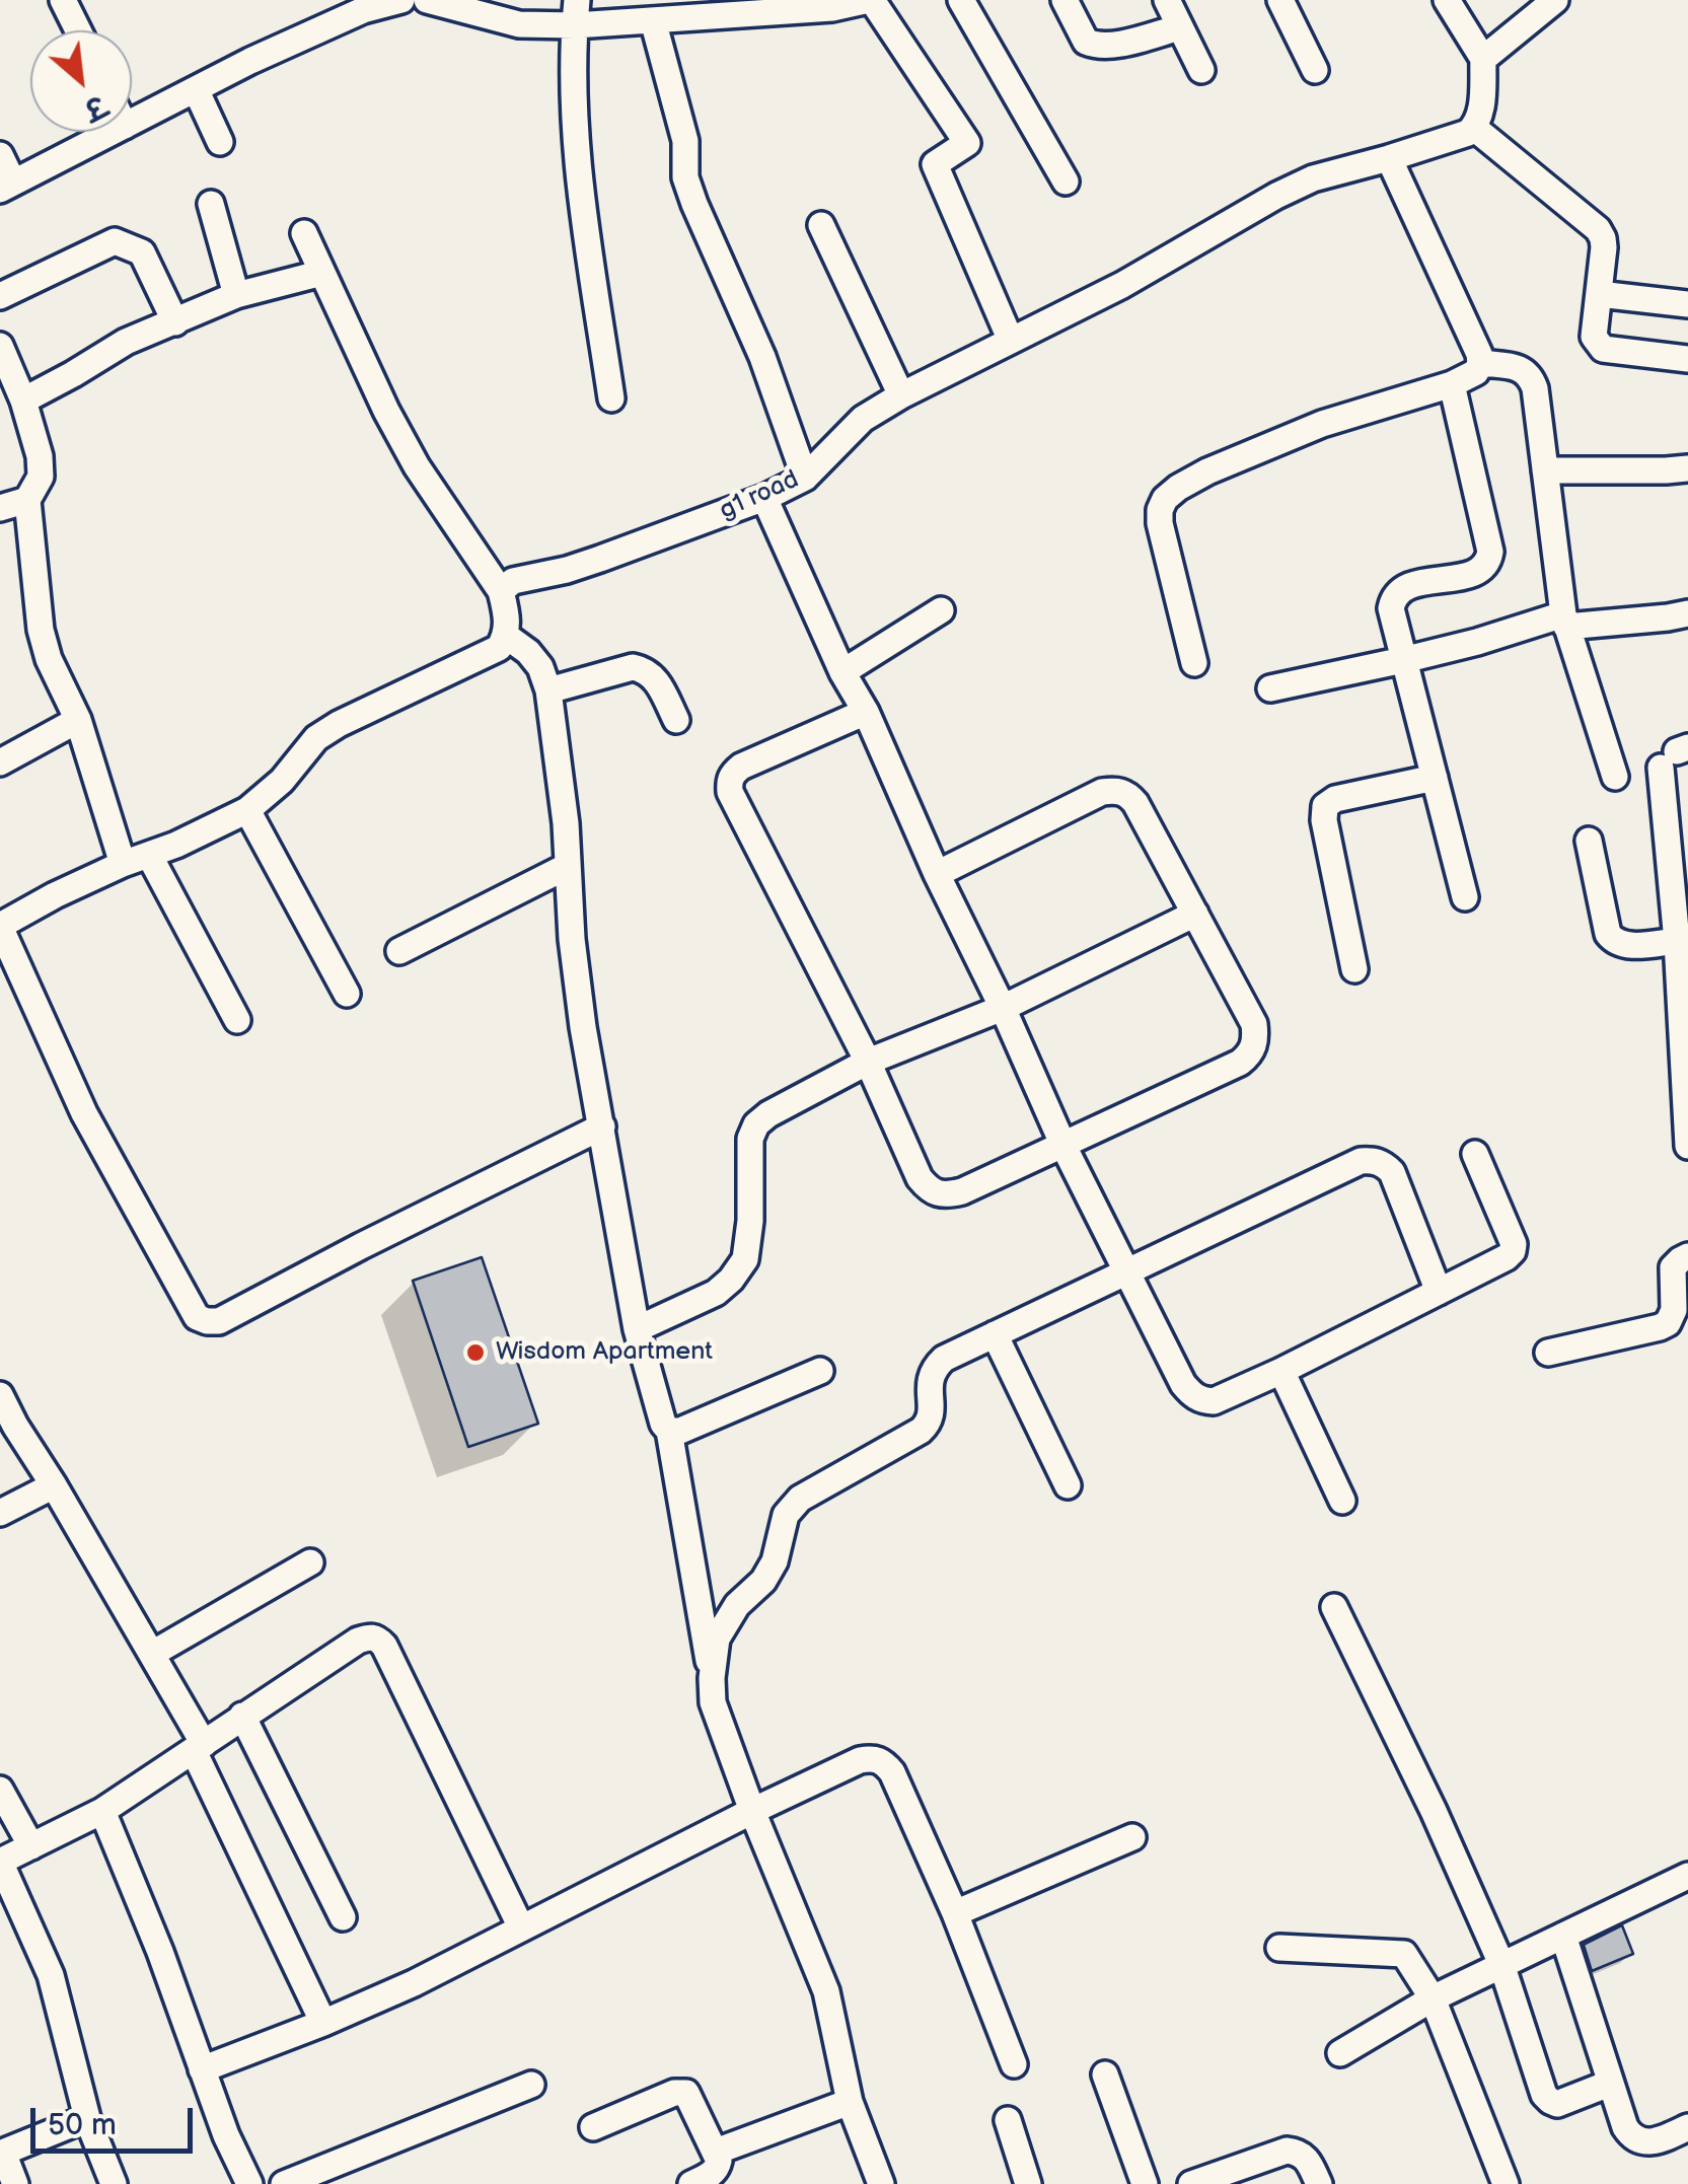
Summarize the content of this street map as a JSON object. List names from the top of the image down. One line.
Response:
{"streets":{"street":["g1 road"]},"places":["Wisdom Apartment"],"scale_bar":"50 m","north":"bottom right"}
